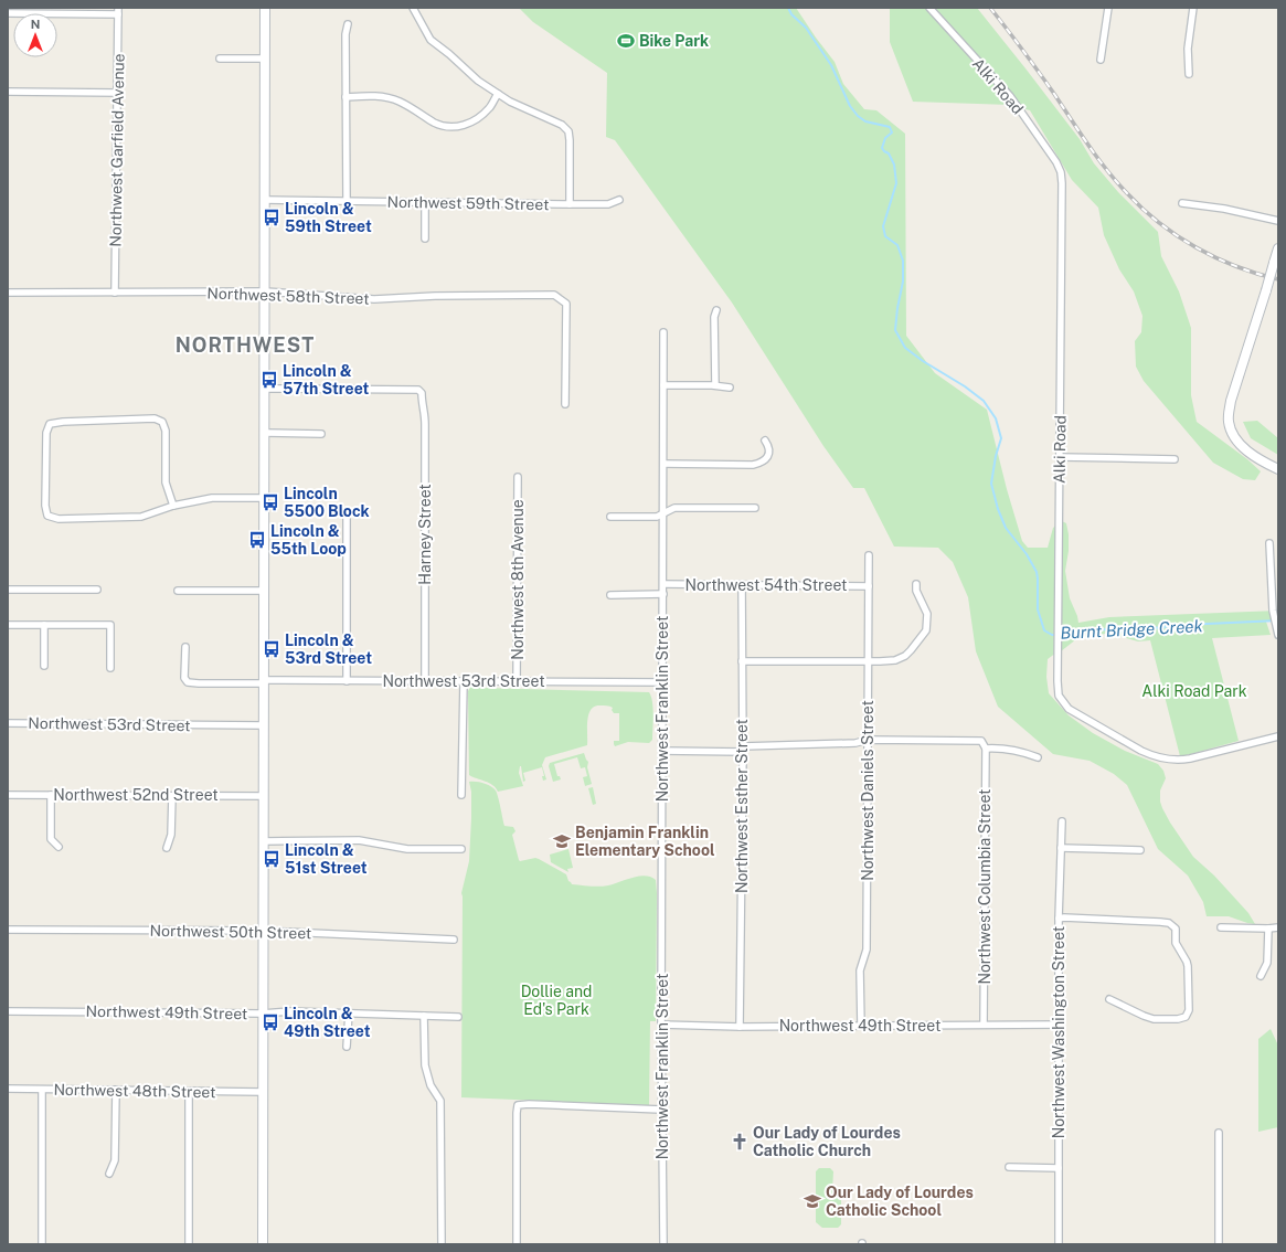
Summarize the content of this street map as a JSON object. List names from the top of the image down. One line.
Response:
{"streets":{"street":["Alki Road","Northwest Garfield Avenue","Northwest 59th Street","Northwest 58th Street","Harney Street","Northwest 8th Avenue","Northwest 54th Street","Northwest 53rd Street","Northwest Franklin Street","Northwest Daniels Street","Northwest 52nd Street","Northwest Esther Street","Northwest Columbia Street","Northwest 50th Street","Northwest 49th Street","Northwest Washington Street","Northwest 48th Street"]},"crossings":[["Northwest Garfield Avenue","Northwest 58th Street"],["Harney Street","Northwest 53rd Street"],["Northwest 8th Avenue","Northwest 53rd Street"],["Northwest 54th Street","Northwest Franklin Street"],["Northwest 54th Street","Northwest Daniels Street"],["Northwest 54th Street","Northwest Esther Street"],["Northwest 53rd Street","Northwest Franklin Street"],["Northwest Franklin Street","Northwest 49th Street"],["Northwest Daniels Street","Northwest 49th Street"],["Northwest Esther Street","Northwest 49th Street"],["Northwest Columbia Street","Northwest 49th Street"],["Northwest 49th Street","Northwest Washington Street"]],"districts":["NORTHWEST"],"water":["Burnt Bridge Creek"],"parks":["Alki Road Park","Dollie and Ed's Park"],"places":{"sports":["Bike Park"],"bus stop":["Lincoln & 59th Street","Lincoln & 57th Street","Lincoln 5500 Block","Lincoln & 55th Loop","Lincoln & 53rd Street","Lincoln & 51st Street","Lincoln & 49th Street"],"school or university":["Benjamin Franklin Elementary School","Our Lady of Lourdes Catholic School"],"church":["Our Lady of Lourdes Catholic Church"]},"north":"top"}
